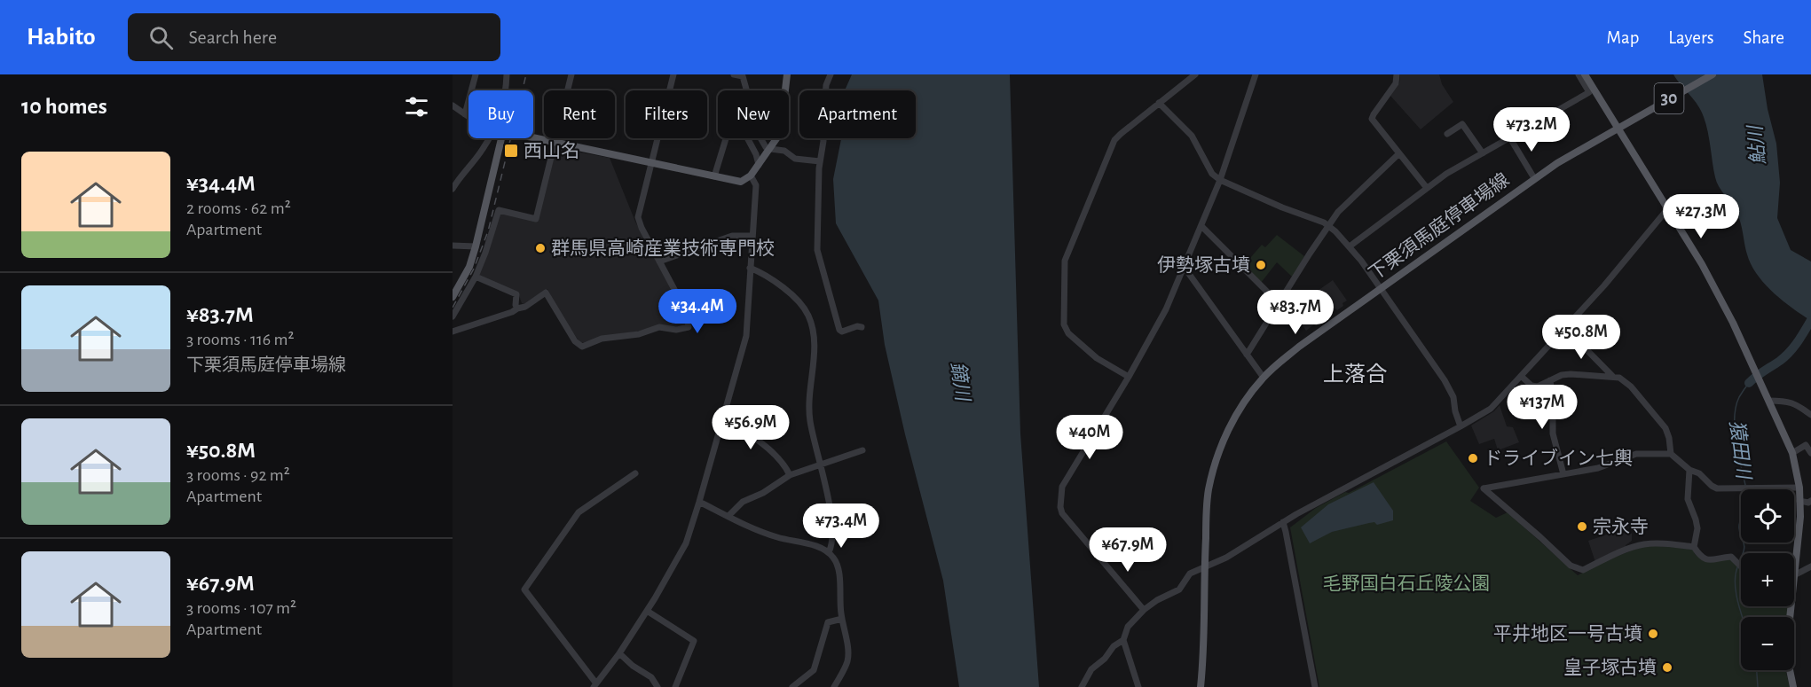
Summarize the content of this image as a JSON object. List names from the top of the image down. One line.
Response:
{"streets":{"main road":["30","下栗須馬庭停車場線"]},"crossings":[["30","下栗須馬庭停車場線"]],"districts":["上落合"],"water":["鮎川","鏑川","猿田川"],"parks":["毛野国白石丘陵公園"],"places":{"transit":["西山名"],"other":["群馬県高崎産業技術専門校","伊勢塚古墳","ドライブイン七輿","宗永寺","平井地区一号古墳","皇子塚古墳"]},"page":{"header":"Habito","search":"Search here","nav":["Map","Layers","Share"],"heading":"10 homes","chip":["Buy","Rent","Filters","New","Apartment"],"price":["¥73.2M","¥27.3M","¥34.4M","¥83.7M","¥50.8M","¥137M","¥56.9M","¥40M","¥73.4M","¥67.9M"],"list":[{"name":"¥34.4M","note":"2 rooms · 62 m² · Apartment"},{"name":"¥83.7M","note":"3 rooms · 116 m² · 下栗須馬庭停車場線"},{"name":"¥50.8M","note":"3 rooms · 92 m² · Apartment"},{"name":"¥67.9M","note":"3 rooms · 107 m² · Apartment"}],"map_buttons":["+","−"]}}
